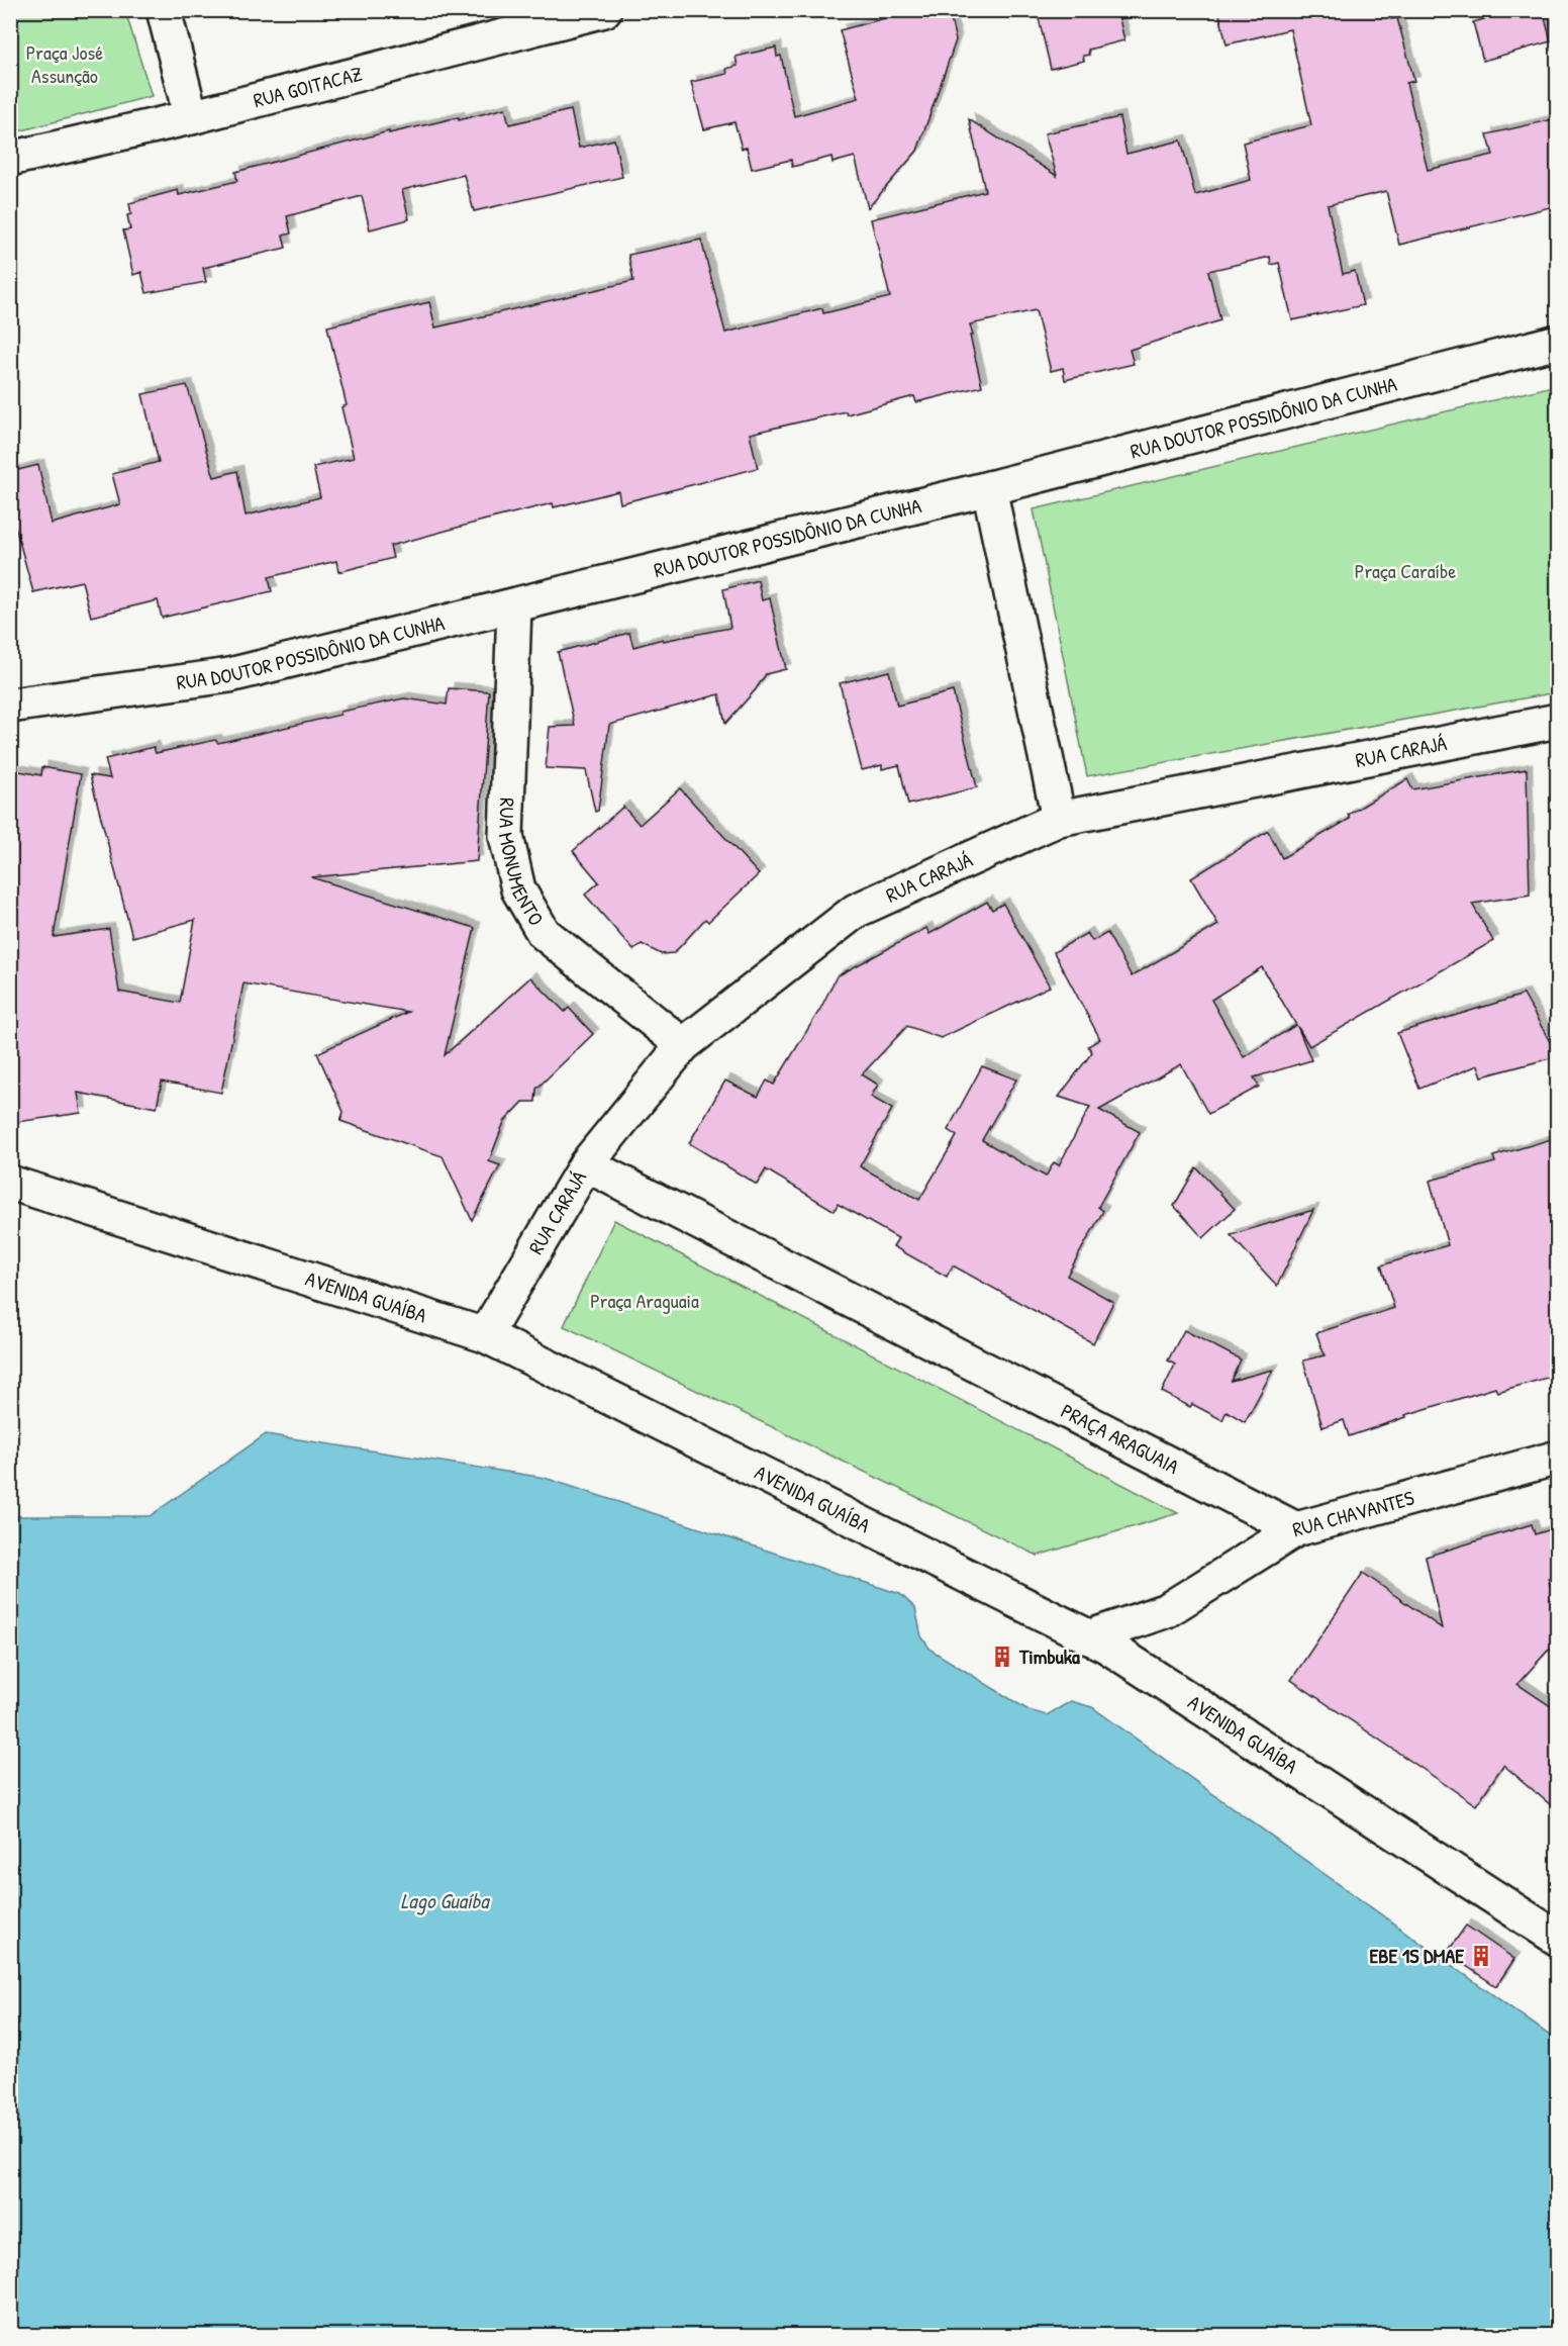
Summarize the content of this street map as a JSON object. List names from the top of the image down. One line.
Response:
{"streets":{"street":["RUA GOITACAZ","RUA DOUTOR POSSIDÔNIO DA CUNHA","RUA CARAJÁ","RUA MONUMENTO","AVENIDA GUAÍBA","PRAÇA ARAGUAIA","RUA CHAVANTES"]},"crossings":[["RUA DOUTOR POSSIDÔNIO DA CUNHA","RUA MONUMENTO"],["RUA CARAJÁ","RUA MONUMENTO"],["RUA CARAJÁ","AVENIDA GUAÍBA"],["RUA CARAJÁ","PRAÇA ARAGUAIA"],["AVENIDA GUAÍBA","RUA CHAVANTES"],["PRAÇA ARAGUAIA","RUA CHAVANTES"]],"water":["Lago Guaíba"],"parks":["Praça José Assunção","Praça Caraíbe","Praça Araguaia"],"places":{"building":["Timbuka","EBE 1S DMAE"]}}
